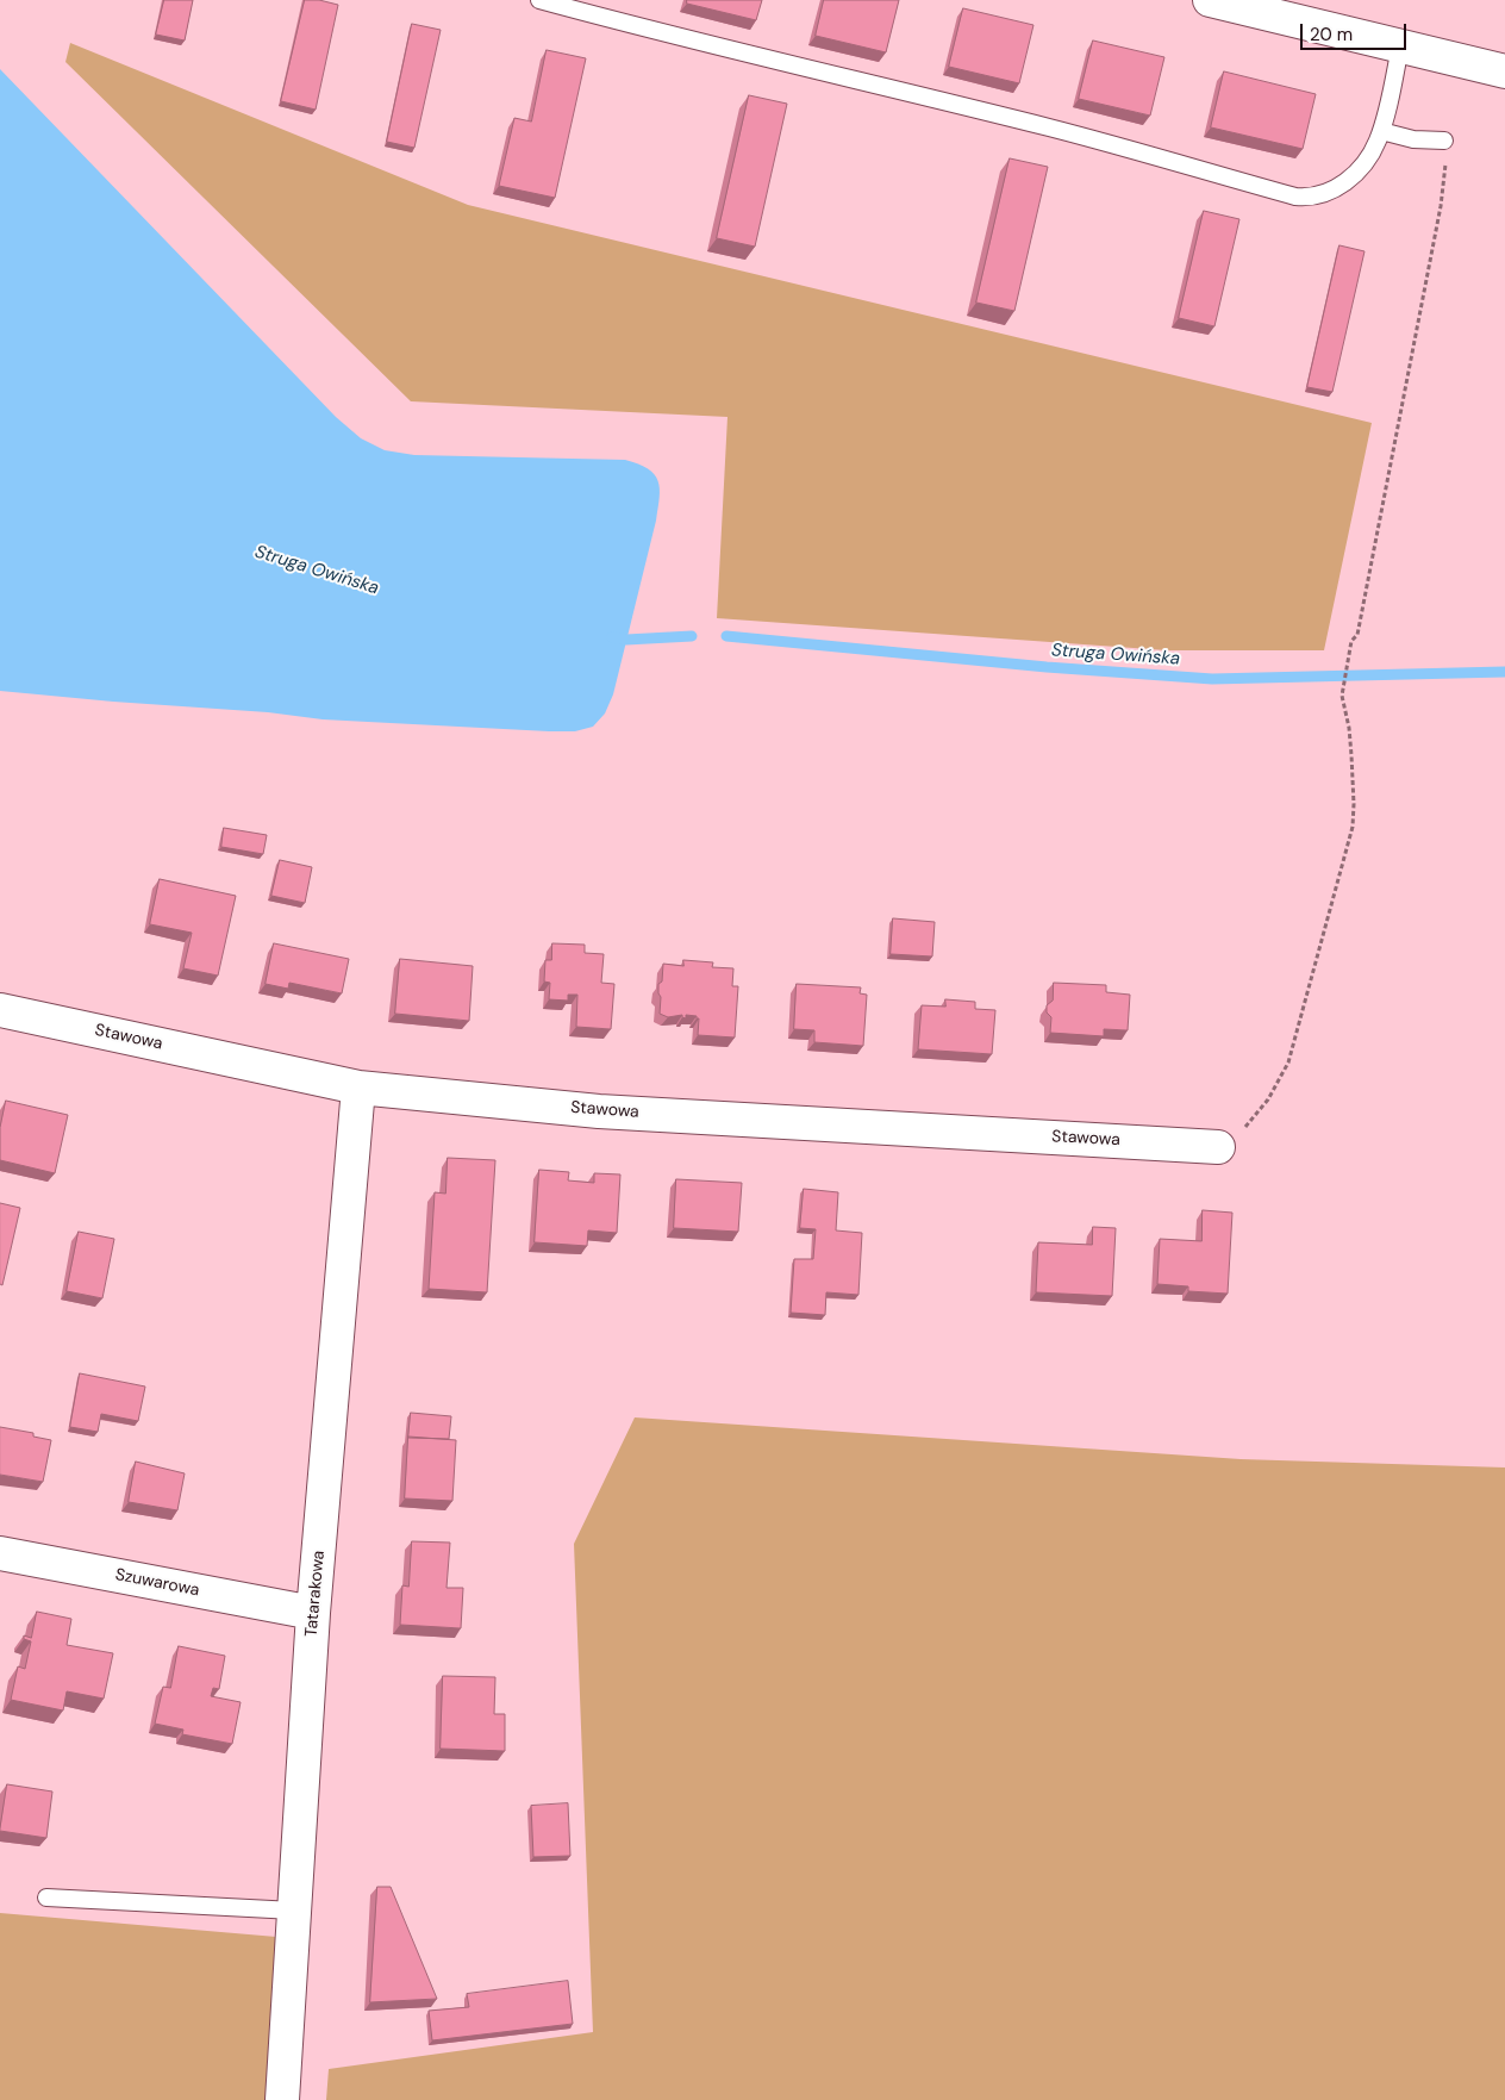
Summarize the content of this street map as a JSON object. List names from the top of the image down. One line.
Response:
{"streets":{"street":["Stawowa","Szuwarowa","Tatarakowa"]},"crossings":[["Stawowa","Tatarakowa"],["Szuwarowa","Tatarakowa"]],"water":["Struga Owińska"],"scale_bar":"20 m"}
